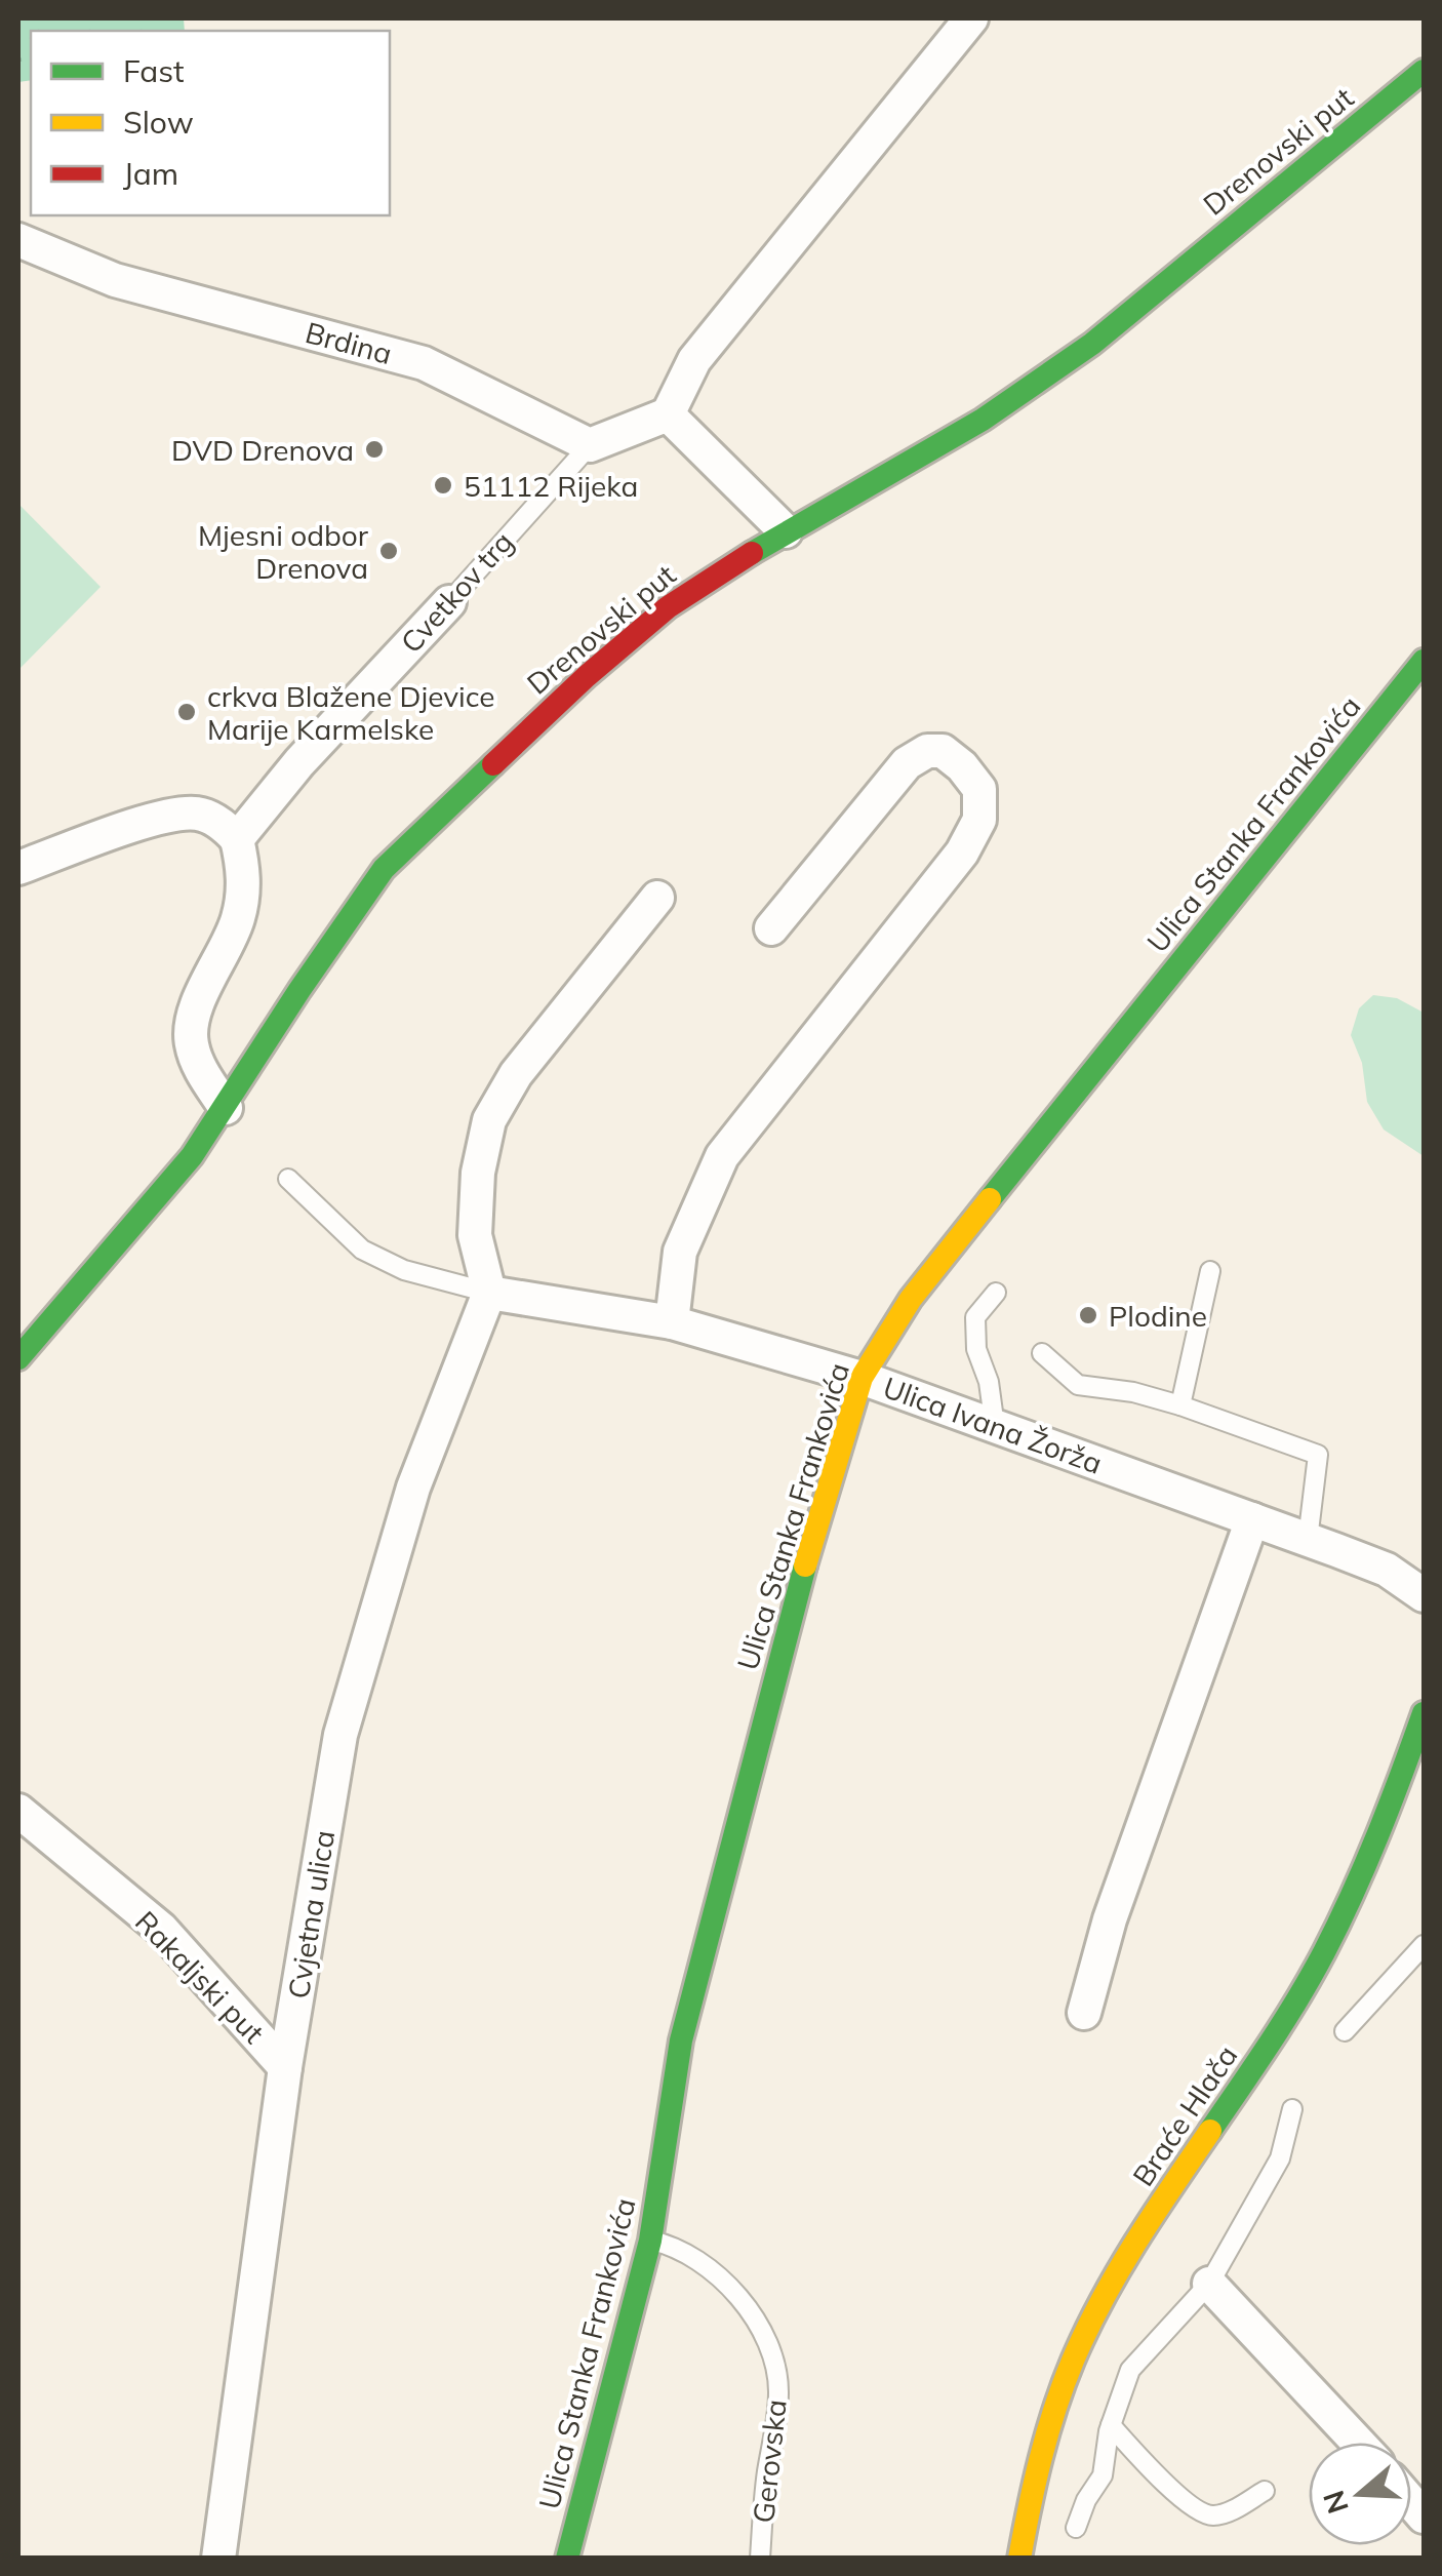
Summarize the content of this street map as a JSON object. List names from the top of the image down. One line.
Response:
{"streets":{"street":["Drenovski put","Brdina","Cvetkov trg","Ulica Stanka Frankovića","Ulica Ivana Žorža","Cvjetna ulica","Rakaljski put","Braće Hlača"],"lane":["Gerovska"]},"crossings":[["Brdina","Cvetkov trg"],["Ulica Stanka Frankovića","Ulica Ivana Žorža"],["Ulica Stanka Frankovića","Gerovska"],["Ulica Ivana Žorža","Cvjetna ulica"],["Cvjetna ulica","Rakaljski put"]],"places":["DVD Drenova","51112 Rijeka","Mjesni odbor Drenova","crkva Blažene Djevice Marije Karmelske","Plodine"],"legend":["Fast","Slow","Jam"],"north":"left"}
